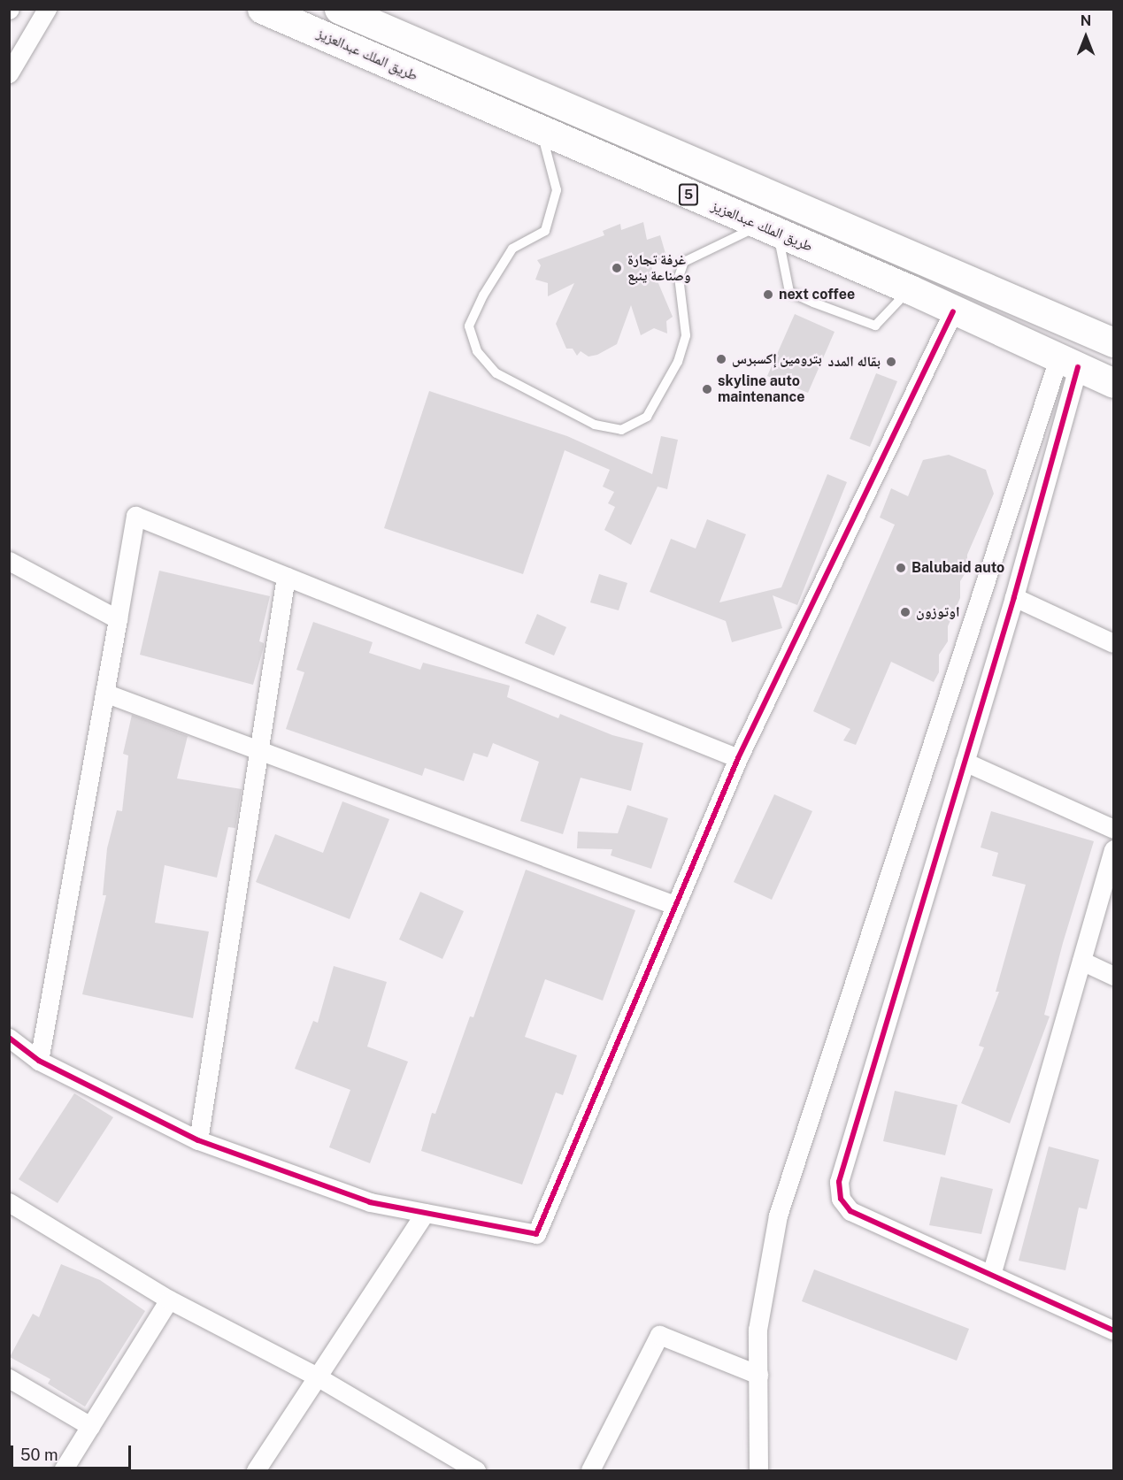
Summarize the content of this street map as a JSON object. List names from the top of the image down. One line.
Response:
{"streets":{"highway":["طريق الملك عبدالعزيز","5"]},"places":["غرفة تجارة وصناعة ينبع","next coffee","بترومين إكسبرس","بقاله المدد","skyline auto maintenance","Balubaid auto","اوتوزون"],"scale_bar":"50 m","north":"top"}
